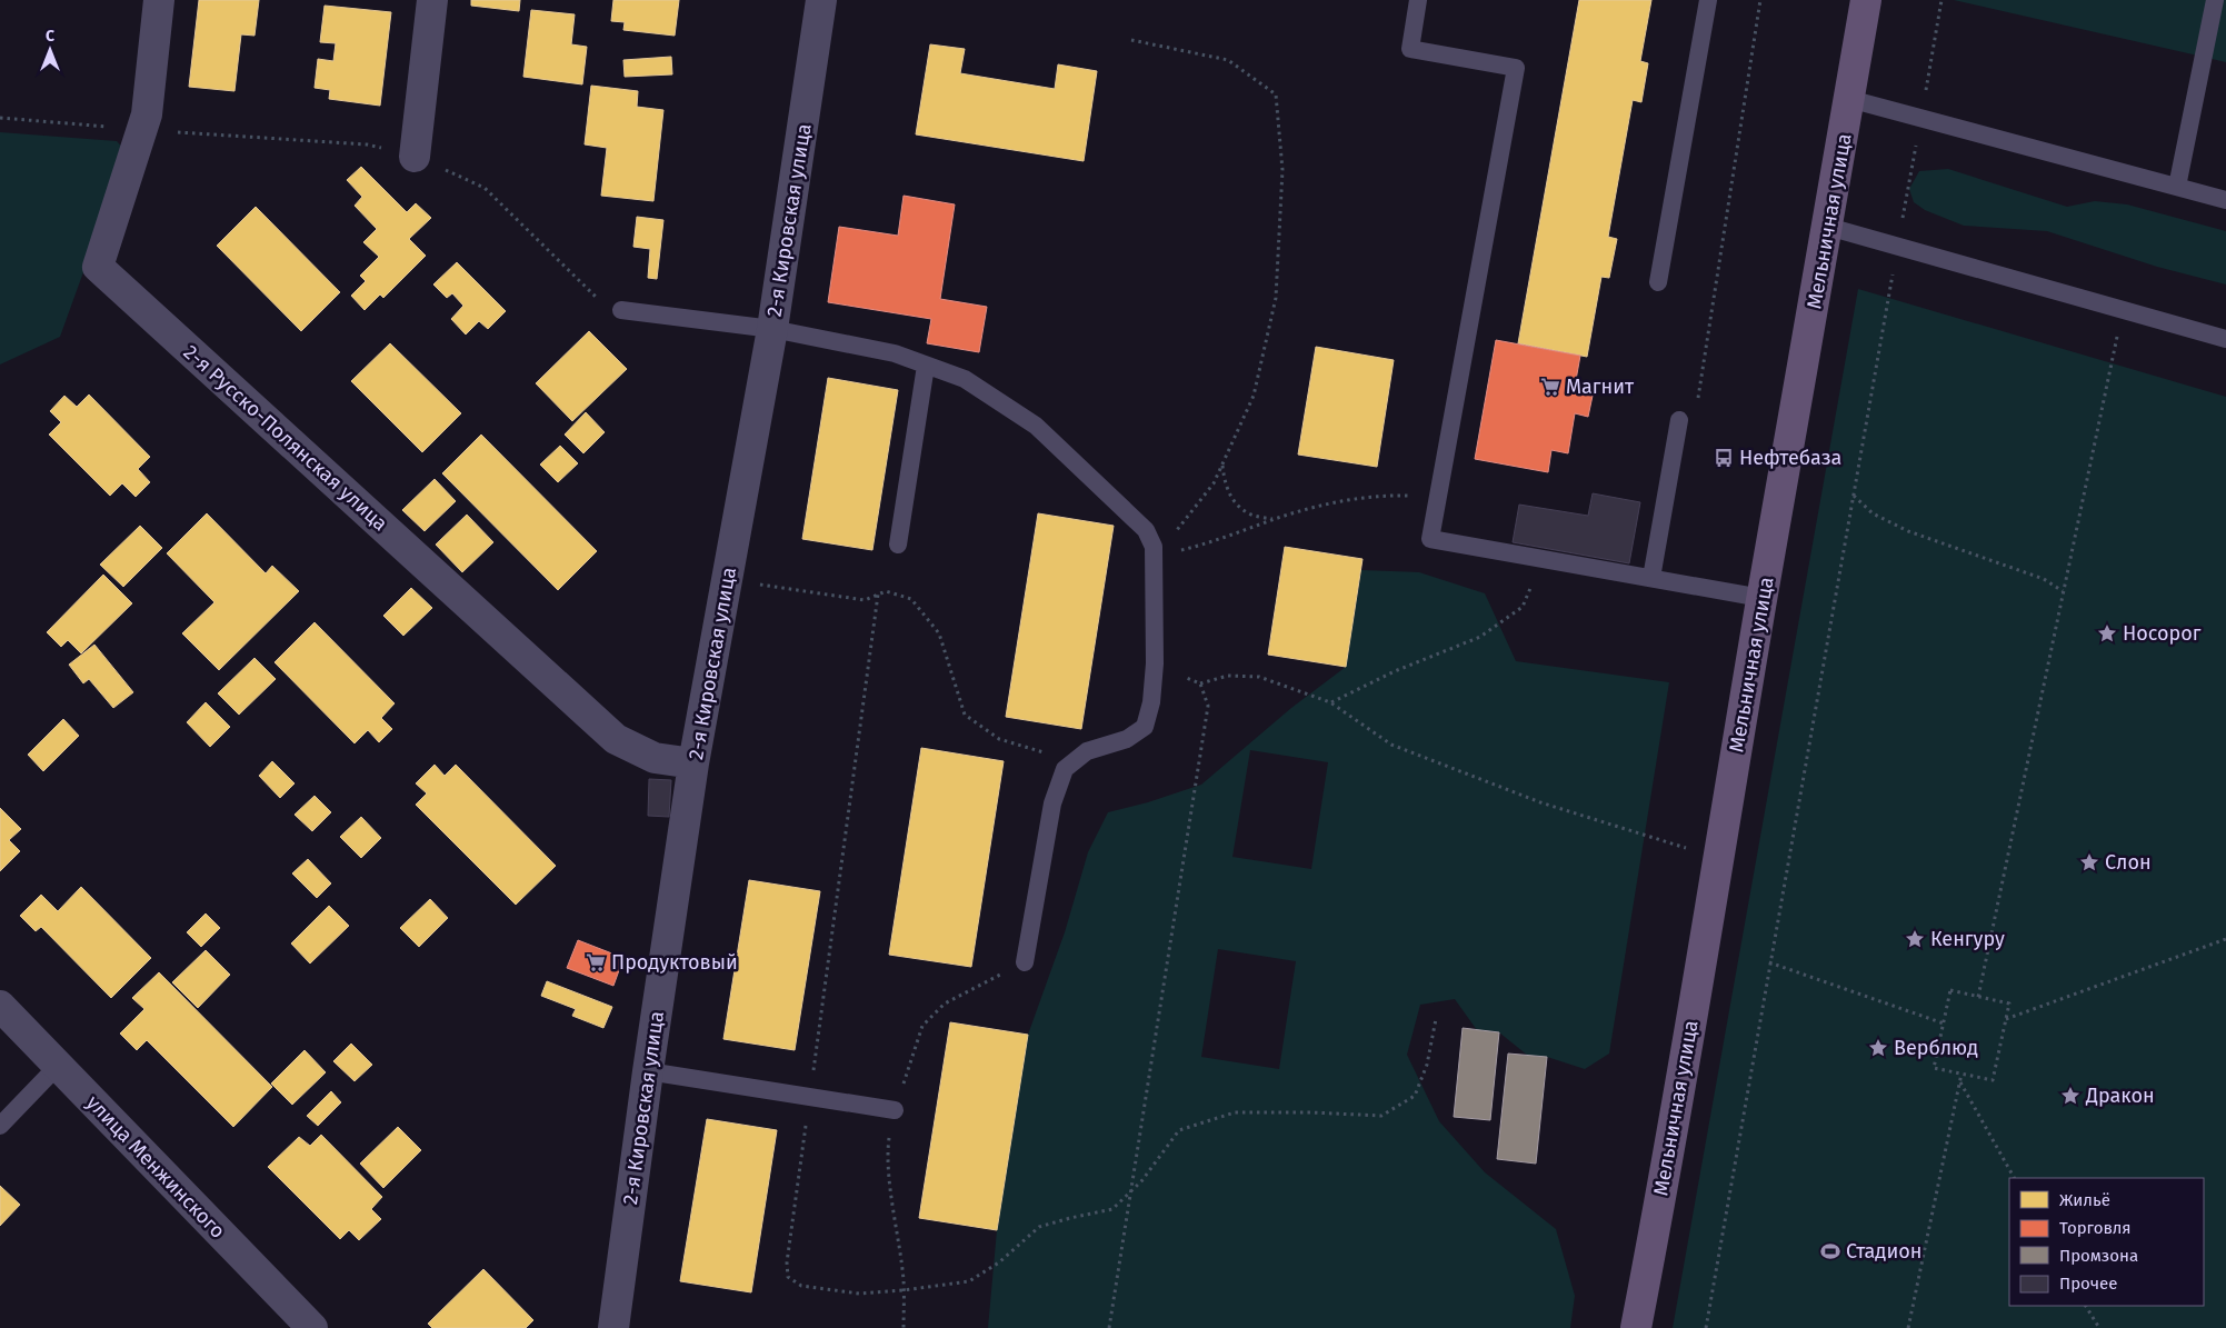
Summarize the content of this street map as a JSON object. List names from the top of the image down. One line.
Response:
{"streets":{"main road":["Мельничная улица"],"street":["2-я Кировская улица","2-я Русско-Полянская улица","улица Менжинского"]},"crossings":[["2-я Кировская улица","2-я Русско-Полянская улица"]],"places":{"supermarket":["Магнит","Продуктовый"],"bus stop":["Нефтебаза"],"place":["Носорог","Слон","Кенгуру","Верблюд","Дракон"],"sports":["Стадион"]},"legend":["Жильё","Торговля","Промзона","Прочее"],"north":"top"}
